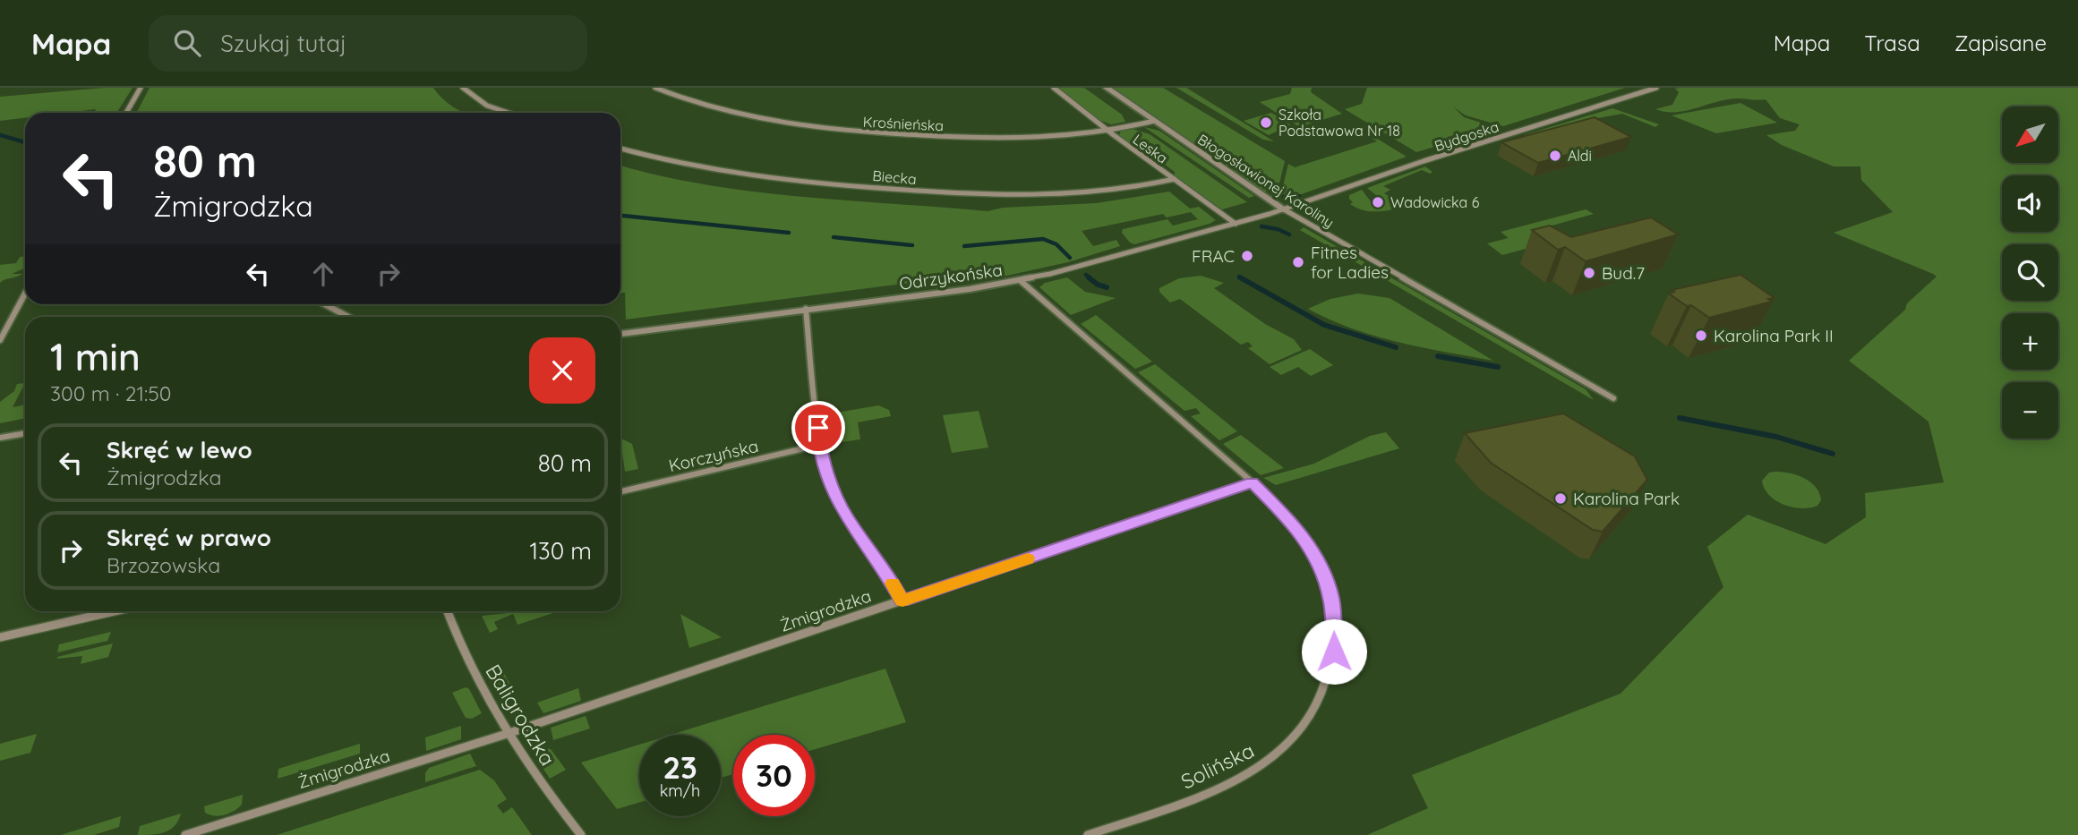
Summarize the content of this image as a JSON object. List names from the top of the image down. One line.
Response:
{"streets":{"street":["Krośnieńska","Bydgoska","Leska","Biecka","Błogosławionej Karoliny","Odrzykońska","Korczyńska","Żmigrodzka","Baligrodzka","Solińska"]},"crossings":[["Krośnieńska","Leska"],["Krośnieńska","Błogosławionej Karoliny"],["Bydgoska","Błogosławionej Karoliny"],["Bydgoska","Odrzykońska"],["Leska","Biecka"],["Leska","Odrzykońska"],["Błogosławionej Karoliny","Odrzykońska"],["Żmigrodzka","Baligrodzka"],["Żmigrodzka","Solińska"]],"places":["Szkoła Podstawowa Nr 18","Aldi","Wadowicka 6","FRAC","Fitnes for Ladies","Bud.7","Karolina Park II","Karolina Park"],"north":"bottom left","page":{"header":"Mapa","search":"Szukaj tutaj","nav":["Mapa","Trasa","Zapisane"],"map_buttons":["+","−"],"turn":["80 m","Żmigrodzka"],"heading":["1 min","300 m · 21:50"],"list":[{"name":"Skręć w lewo","note":"Żmigrodzka","value":"80 m"},{"name":"Skręć w prawo","note":"Brzozowska","value":"130 m"}],"speed":"23 km/h","limit":"30"}}
